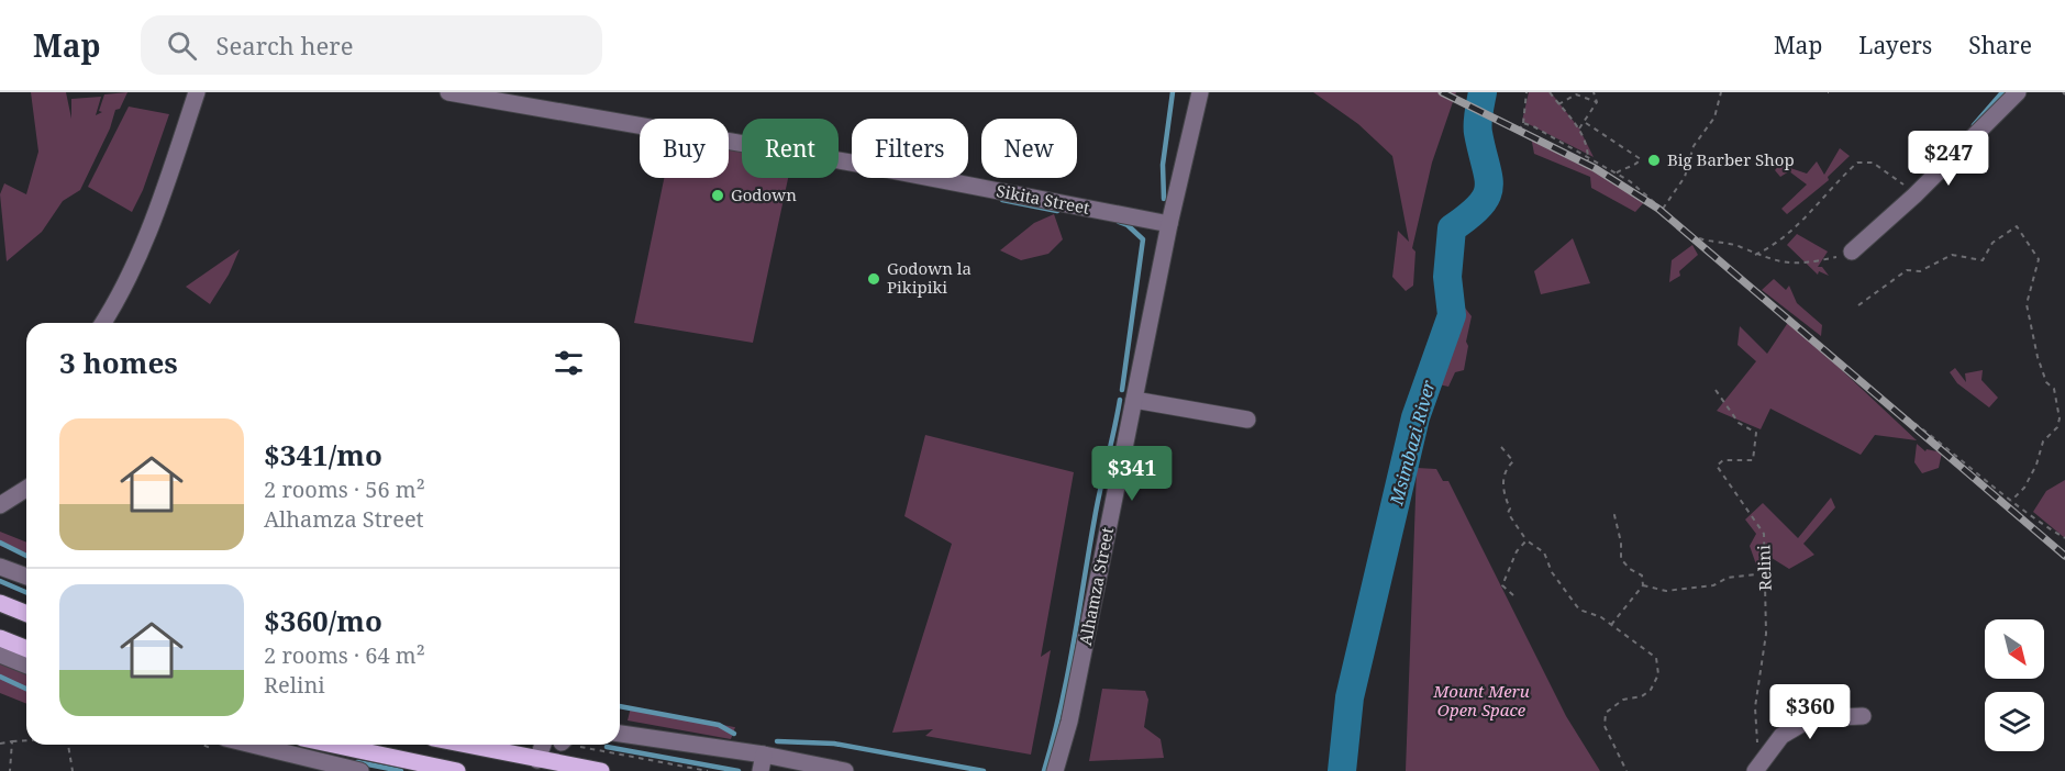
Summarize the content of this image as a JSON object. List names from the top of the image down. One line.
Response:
{"streets":{"street":["Sikita Street","Alhamza Street"],"path":["Relini"]},"crossings":[["Sikita Street","Alhamza Street"]],"water":["Msimbazi River"],"parks":["Mount Meru Open Space"],"places":["Big Barber Shop","Godown","Godown la Pikipiki"],"north":"bottom right","page":{"header":"Map","search":"Search here","nav":["Map","Layers","Share"],"chip":["Buy","Rent","Filters","New"],"price":["$247","$341","$360"],"heading":"3 homes","list":[{"name":"$341/mo","note":"2 rooms · 56 m² · Alhamza Street"},{"name":"$360/mo","note":"2 rooms · 64 m² · Relini"}]}}
